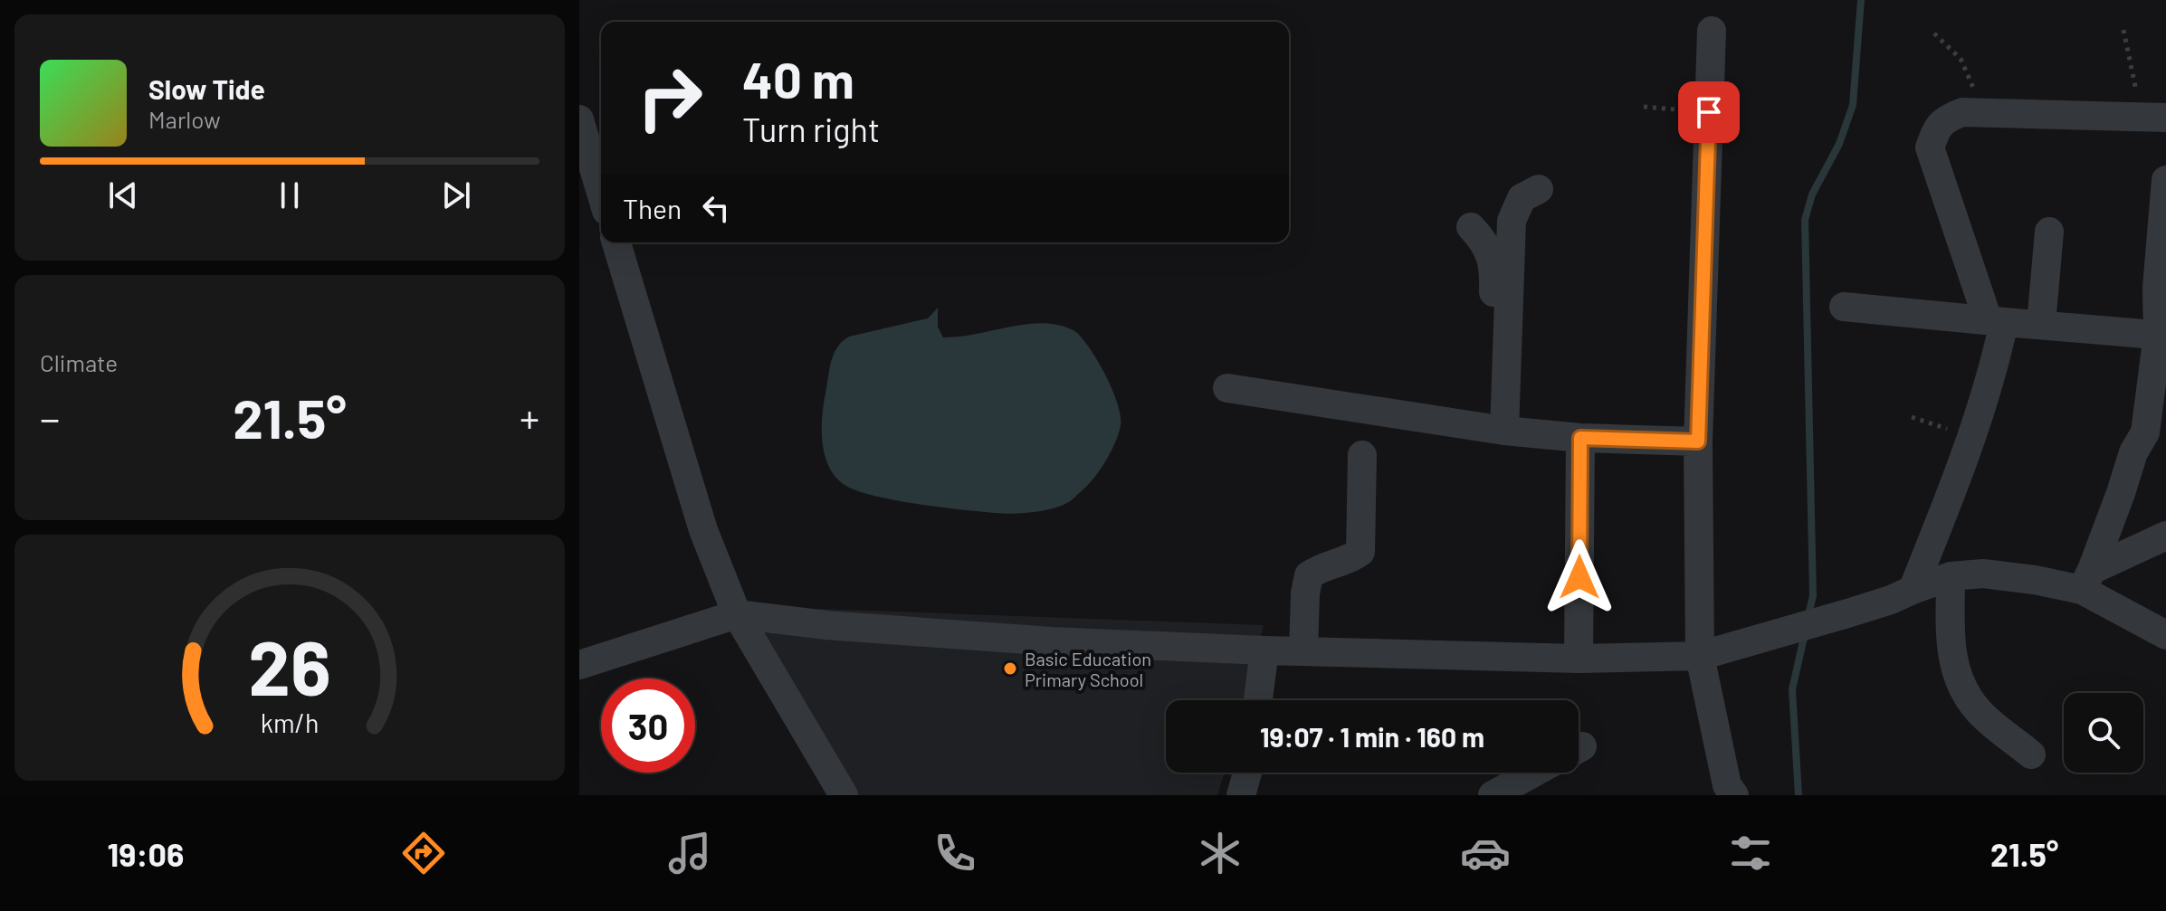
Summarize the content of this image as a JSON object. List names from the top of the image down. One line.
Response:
{"places":["Basic Education Primary School"],"page":{"turn":["40 m","Turn right"],"song":["Slow Tide","Marlow"],"then":"Then","tile":"Climate","heat":["−","21.5°","+"],"limit":"30","trip":"19:07 · 1 min · 160 m","tabs":["19:06","21.5°"],"gauge":["26","km/h"]}}
